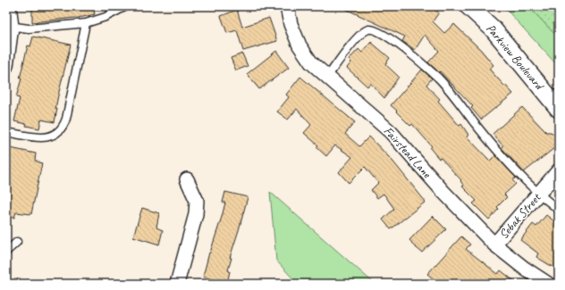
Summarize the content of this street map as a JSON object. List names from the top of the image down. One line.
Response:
{"streets":{"street":["Parkview Boulevard","Fairstead Lane","Sebak Street"]},"crossings":[["Fairstead Lane","Sebak Street"]]}
